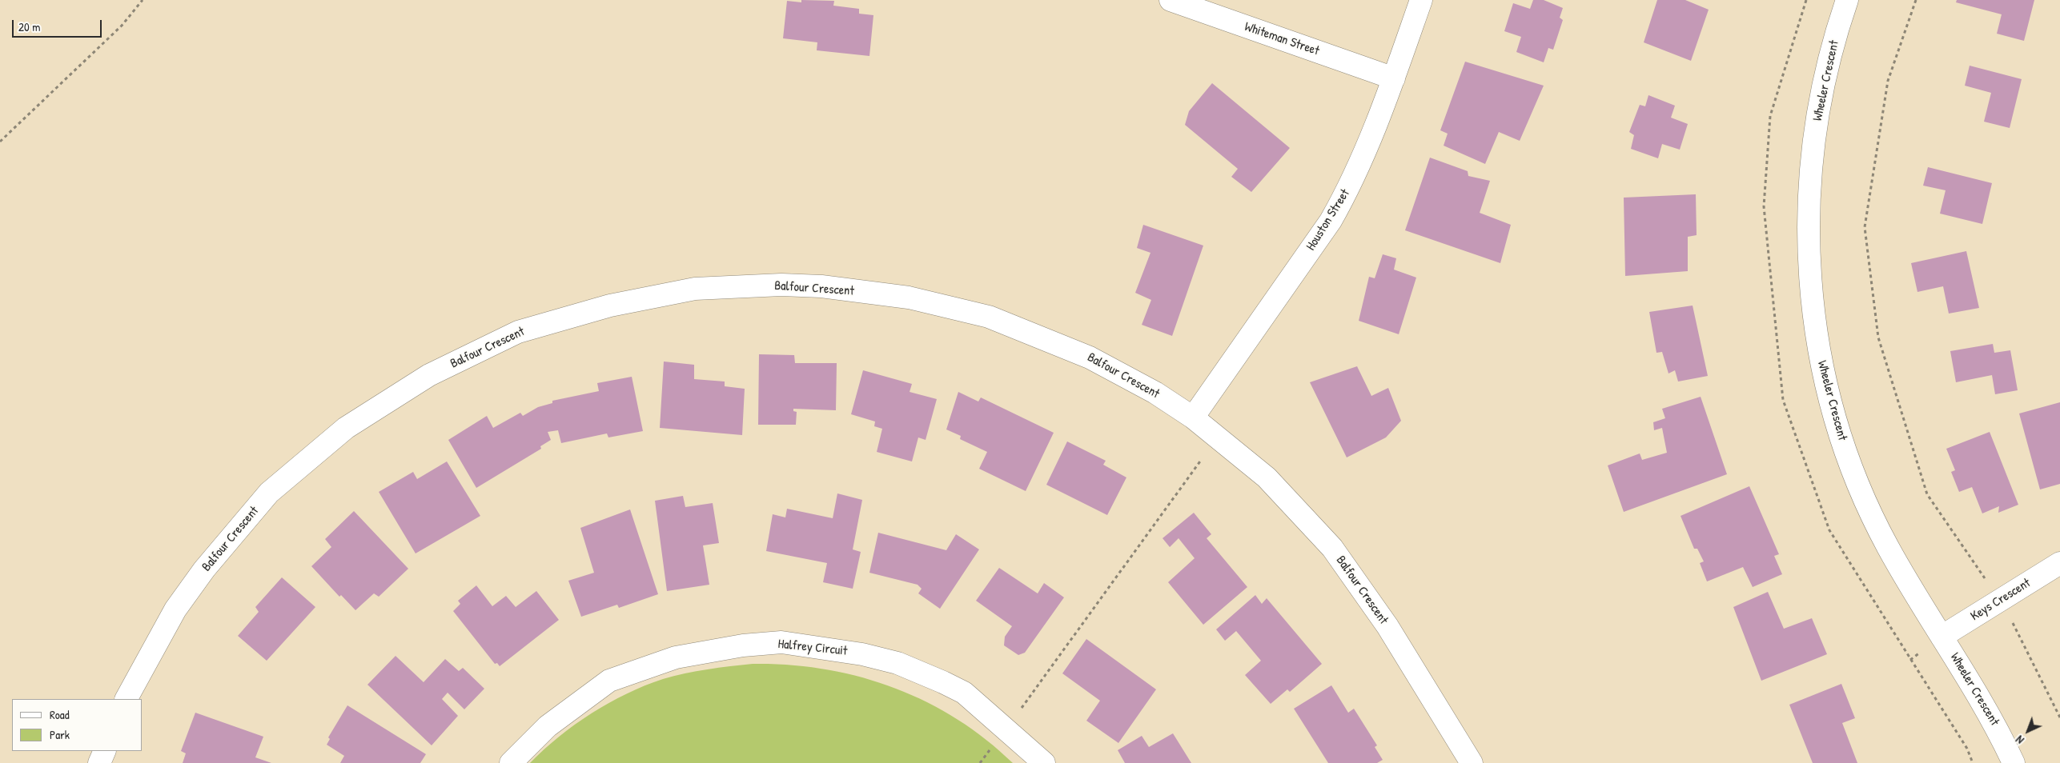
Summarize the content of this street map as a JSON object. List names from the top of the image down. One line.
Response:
{"streets":{"street":["Whiteman Street","Wheeler Crescent","Houston Street","Balfour Crescent","Keys Crescent","Halfrey Circuit"]},"crossings":[["Whiteman Street","Houston Street"],["Wheeler Crescent","Keys Crescent"],["Houston Street","Balfour Crescent"]],"legend":["Road","Park"],"scale_bar":"20 m","north":"bottom left"}
